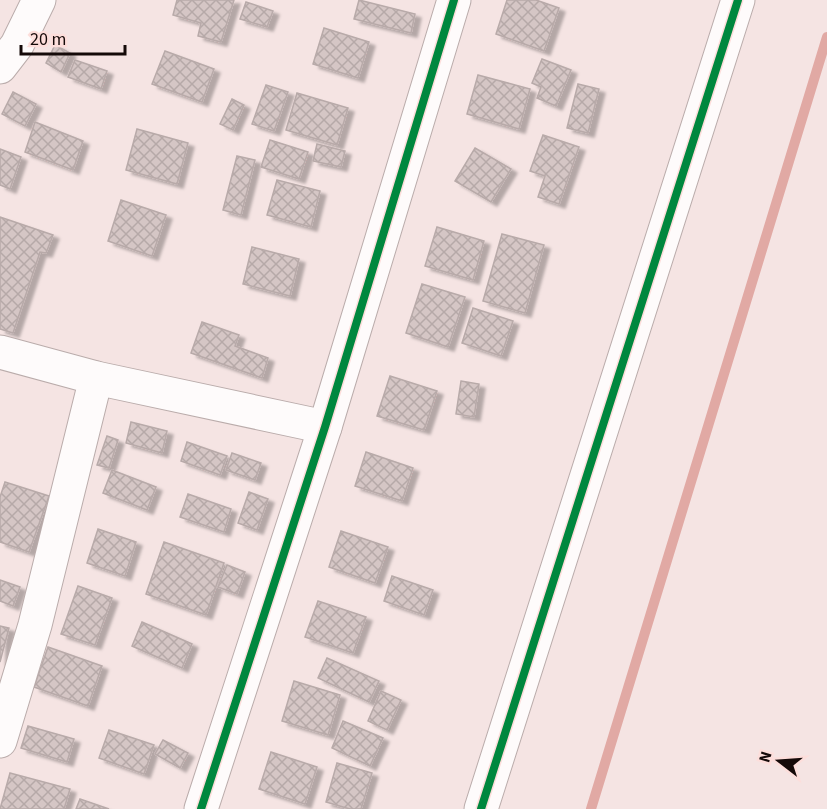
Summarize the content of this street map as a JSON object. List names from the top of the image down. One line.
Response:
{"scale_bar":"20 m","north":"left"}
